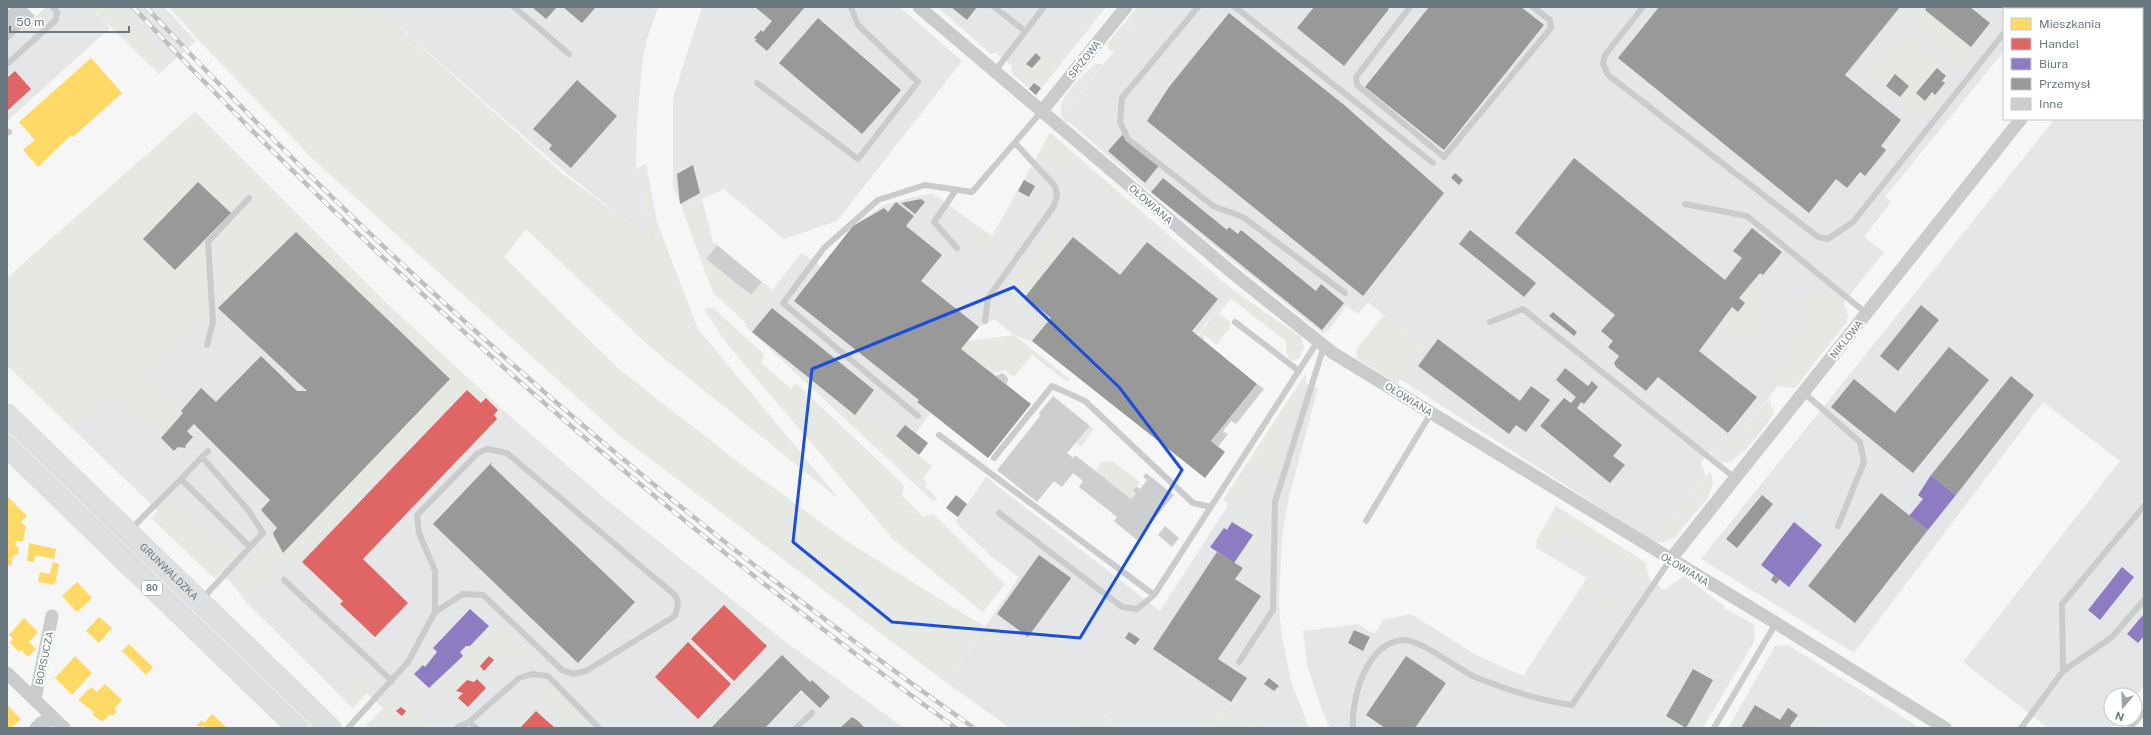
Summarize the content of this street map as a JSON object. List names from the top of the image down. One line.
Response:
{"streets":{"main road":["GRUNWALDZKA","80"],"street":["SPIŻOWA","OŁOWIANA","NIKLOWA","BORSUCZA"]},"crossings":[["SPIŻOWA","OŁOWIANA"],["OŁOWIANA","NIKLOWA"]],"legend":["Mieszkania","Handel","Biura","Przemysł","Inne"],"scale_bar":"50 m","north":"bottom"}
